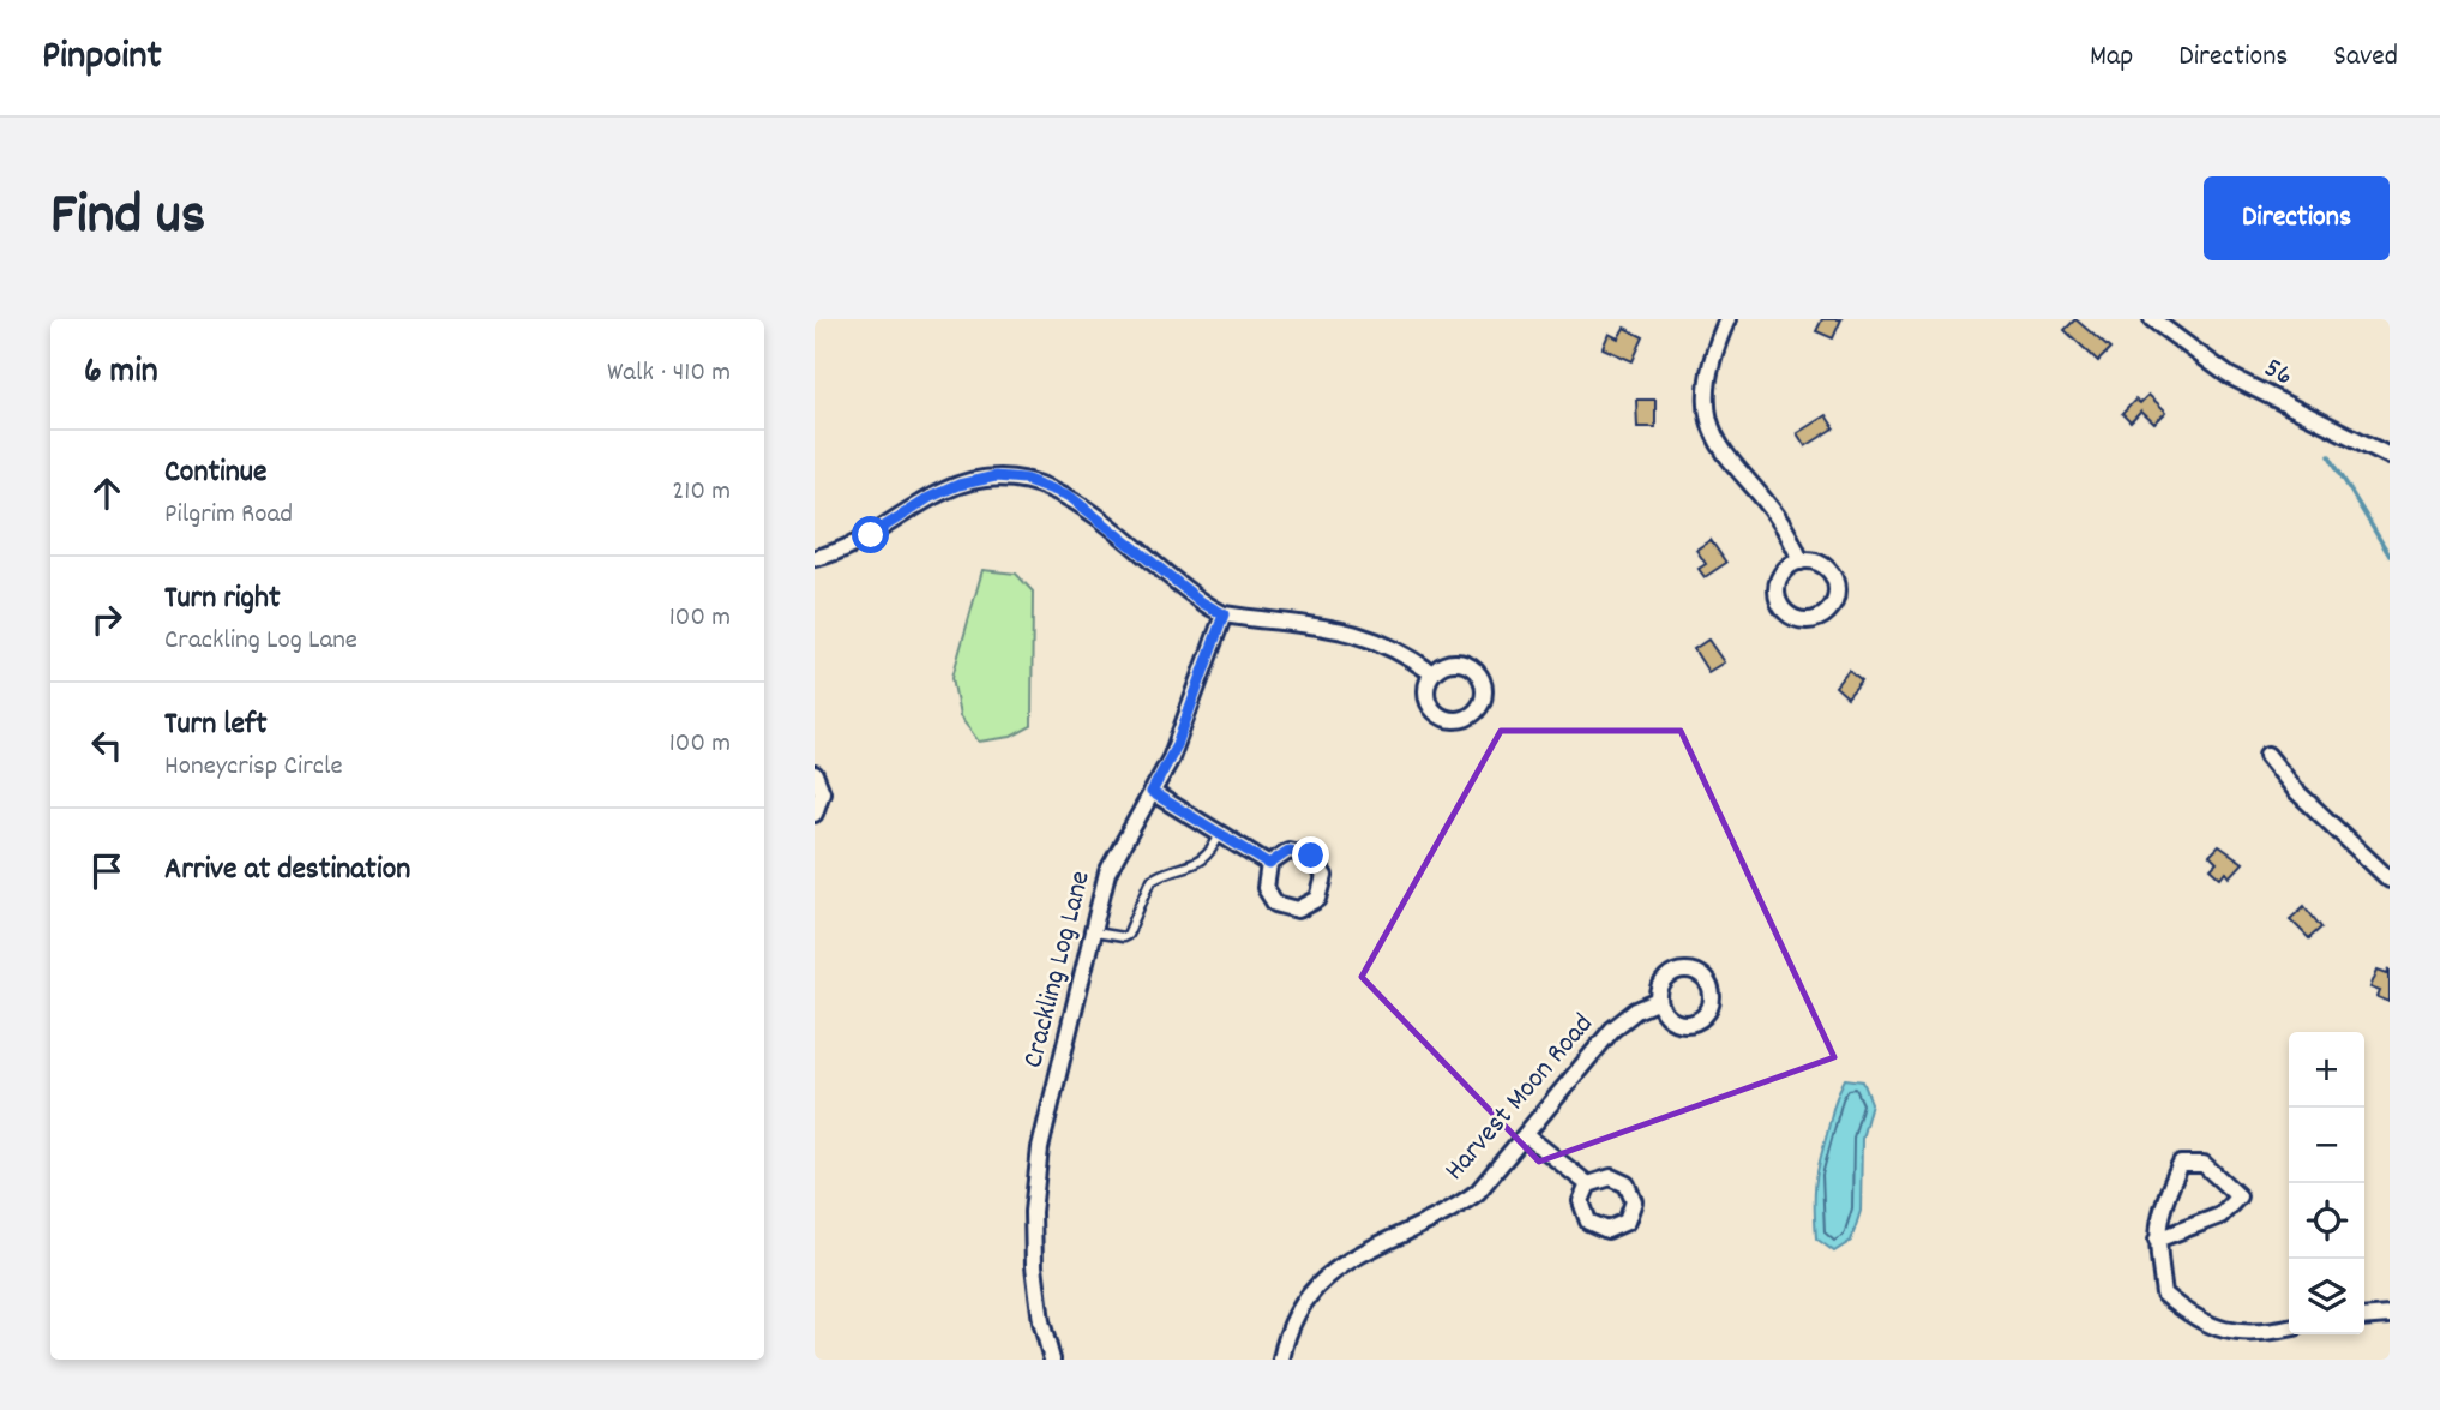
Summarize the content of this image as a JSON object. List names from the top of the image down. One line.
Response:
{"streets":{"street":["56","Crackling Log Lane","Harvest Moon Road"]},"page":{"header":"Pinpoint","nav":["Map","Directions","Saved"],"title":"Find us","buttons":"Directions","heading":["6 min","Walk · 410 m"],"list":[["Continue","Pilgrim Road","210 m"],["Turn right","Crackling Log Lane","100 m"],["Turn left","Honeycrisp Circle","100 m"],"Arrive at destination"],"map_buttons":["+","−"]}}
